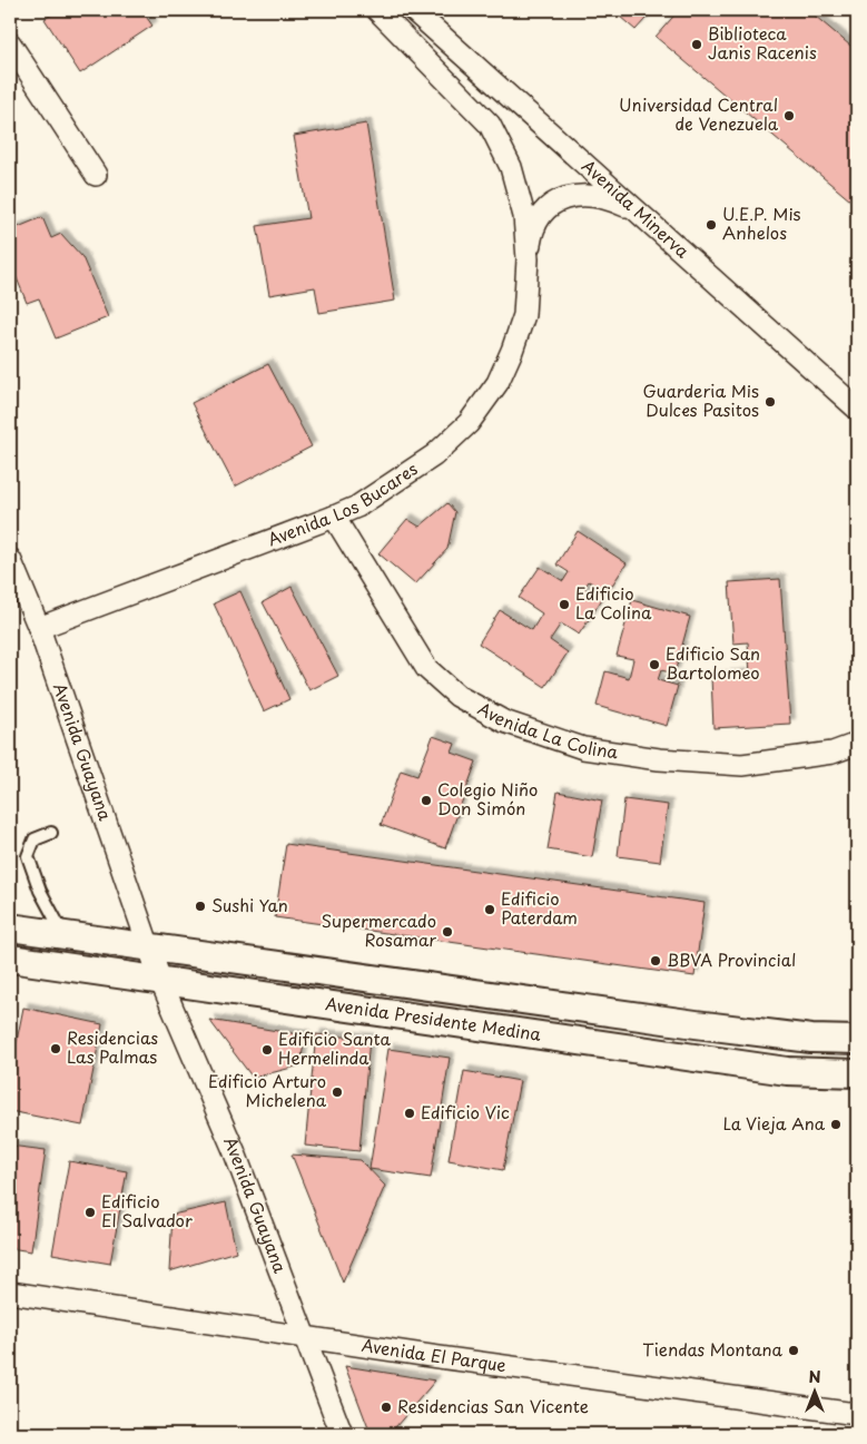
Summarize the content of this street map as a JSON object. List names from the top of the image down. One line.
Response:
{"streets":{"street":["Avenida Minerva","Avenida Los Bucares","Avenida La Colina","Avenida Guayana","Avenida Presidente Medina","Avenida El Parque"]},"crossings":[["Avenida Minerva","Avenida Los Bucares"],["Avenida Los Bucares","Avenida La Colina"],["Avenida Los Bucares","Avenida Guayana"],["Avenida Guayana","Avenida Presidente Medina"],["Avenida Guayana","Avenida El Parque"]],"places":["Biblioteca Janis Racenis","Universidad Central de Venezuela","U.E.P. Mis Anhelos","Guarderia Mis Dulces Pasitos","Edificio La Colina","Edificio San Bartolomeo","Colegio Niño Don Simón","Sushi Yan","Edificio Paterdam","Supermercado Rosamar","BBVA Provincial","Residencias Las Palmas","Edificio Santa Hermelinda","Edificio Arturo Michelena","Edificio Vic","La Vieja Ana","Edificio El Salvador","Tiendas Montana","Residencias San Vicente"],"north":"top"}
